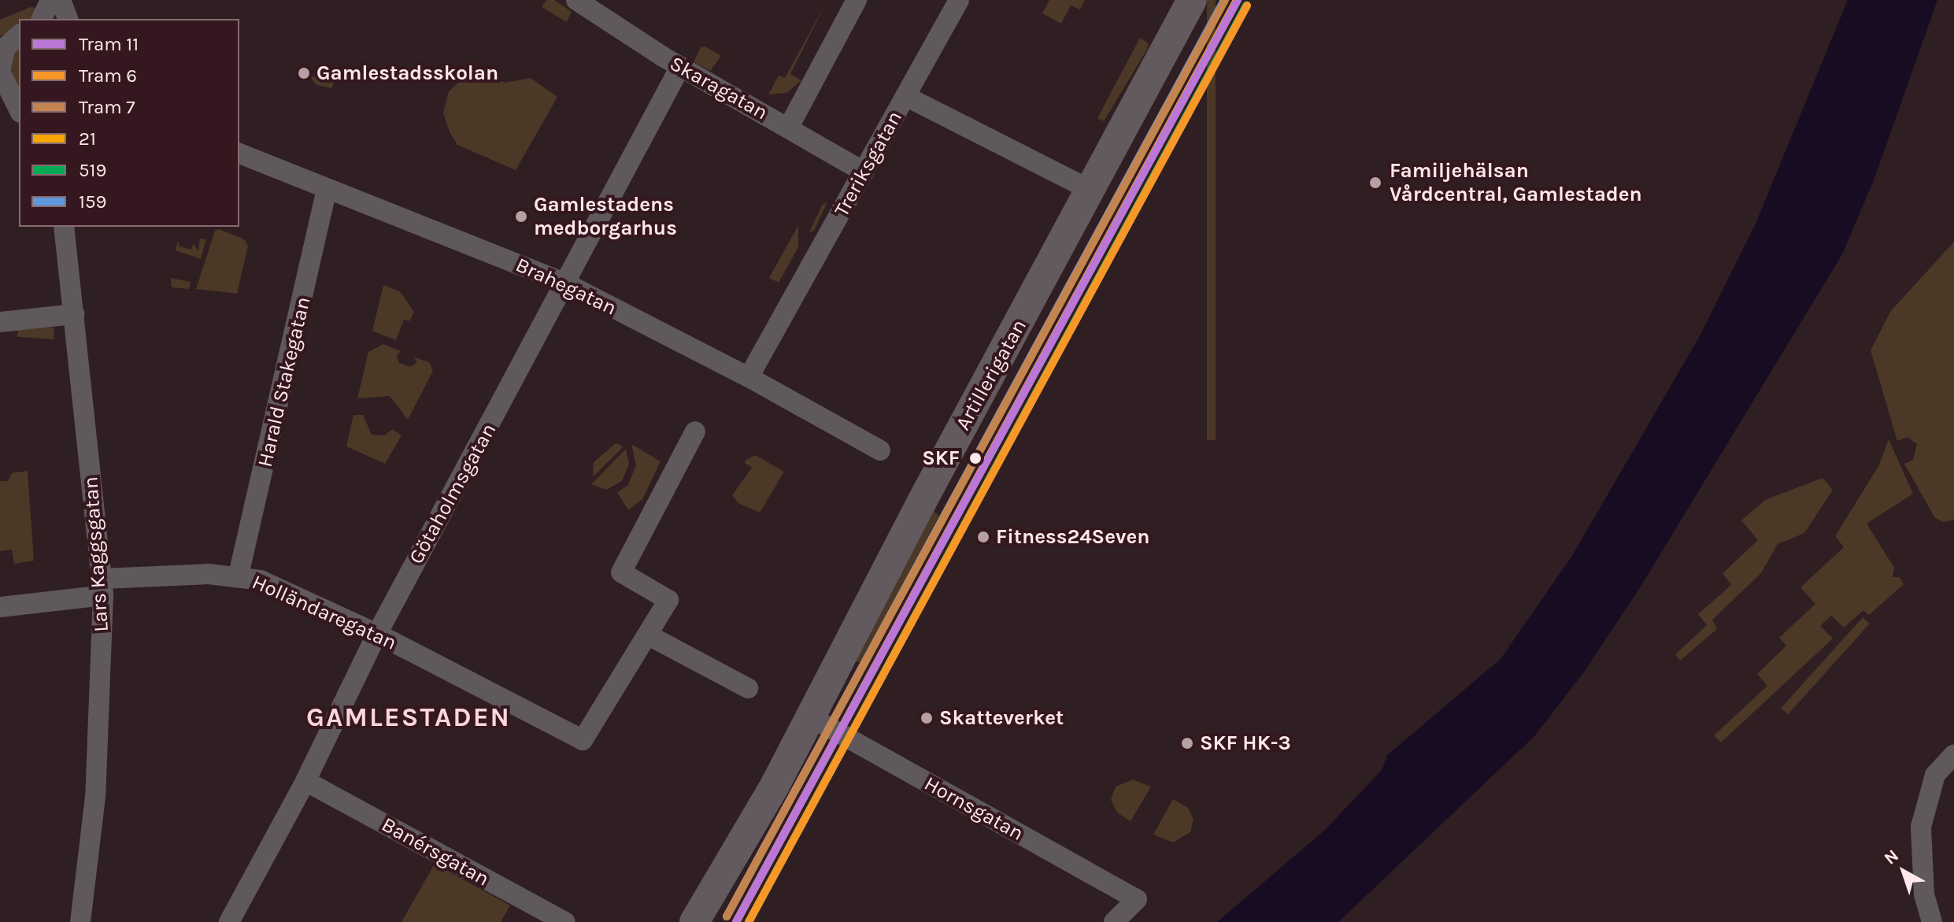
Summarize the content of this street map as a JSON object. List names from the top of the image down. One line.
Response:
{"streets":{"main road":["Artillerigatan"],"street":["Skaragatan","Treriksgatan","Brahegatan","Harald Stakegatan","Götaholmsgatan","Lars Kaggsgatan","Holländaregatan","Hornsgatan","Banérsgatan"]},"crossings":[["Skaragatan","Treriksgatan"],["Skaragatan","Götaholmsgatan"],["Treriksgatan","Brahegatan"],["Treriksgatan","Artillerigatan"],["Brahegatan","Harald Stakegatan"],["Brahegatan","Götaholmsgatan"],["Artillerigatan","Hornsgatan"],["Harald Stakegatan","Holländaregatan"],["Götaholmsgatan","Holländaregatan"],["Götaholmsgatan","Banérsgatan"],["Lars Kaggsgatan","Holländaregatan"]],"districts":["GAMLESTADEN"],"places":["Gamlestadsskolan","Familjehälsan Vårdcentral, Gamlestaden","Gamlestadens medborgarhus","SKF","Fitness24Seven","Skatteverket","SKF HK-3"],"lines":["tram line 11","tram line 7","transit line 21","transit line 159","tram line 6","transit line 519"],"legend":["Tram 11","Tram 6","Tram 7","21","519","159"],"north":"top left"}
